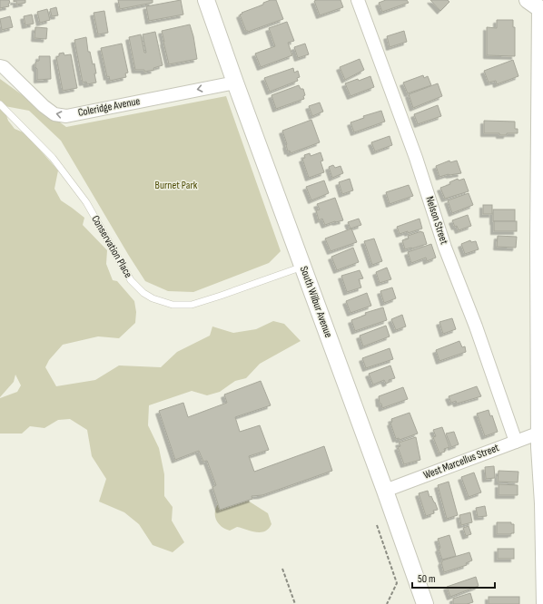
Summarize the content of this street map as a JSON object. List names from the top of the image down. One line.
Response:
{"streets":{"street":["Coleridge Avenue","Nelson Street","South Wilbur Avenue","West Marcellus Street"],"lane":["Conservation Place"]},"crossings":[["Coleridge Avenue","South Wilbur Avenue"],["Nelson Street","West Marcellus Street"],["Conservation Place","South Wilbur Avenue"],["South Wilbur Avenue","West Marcellus Street"]],"one_way":["Coleridge Avenue"],"parks":["Burnet Park"],"scale_bar":"50 m"}
